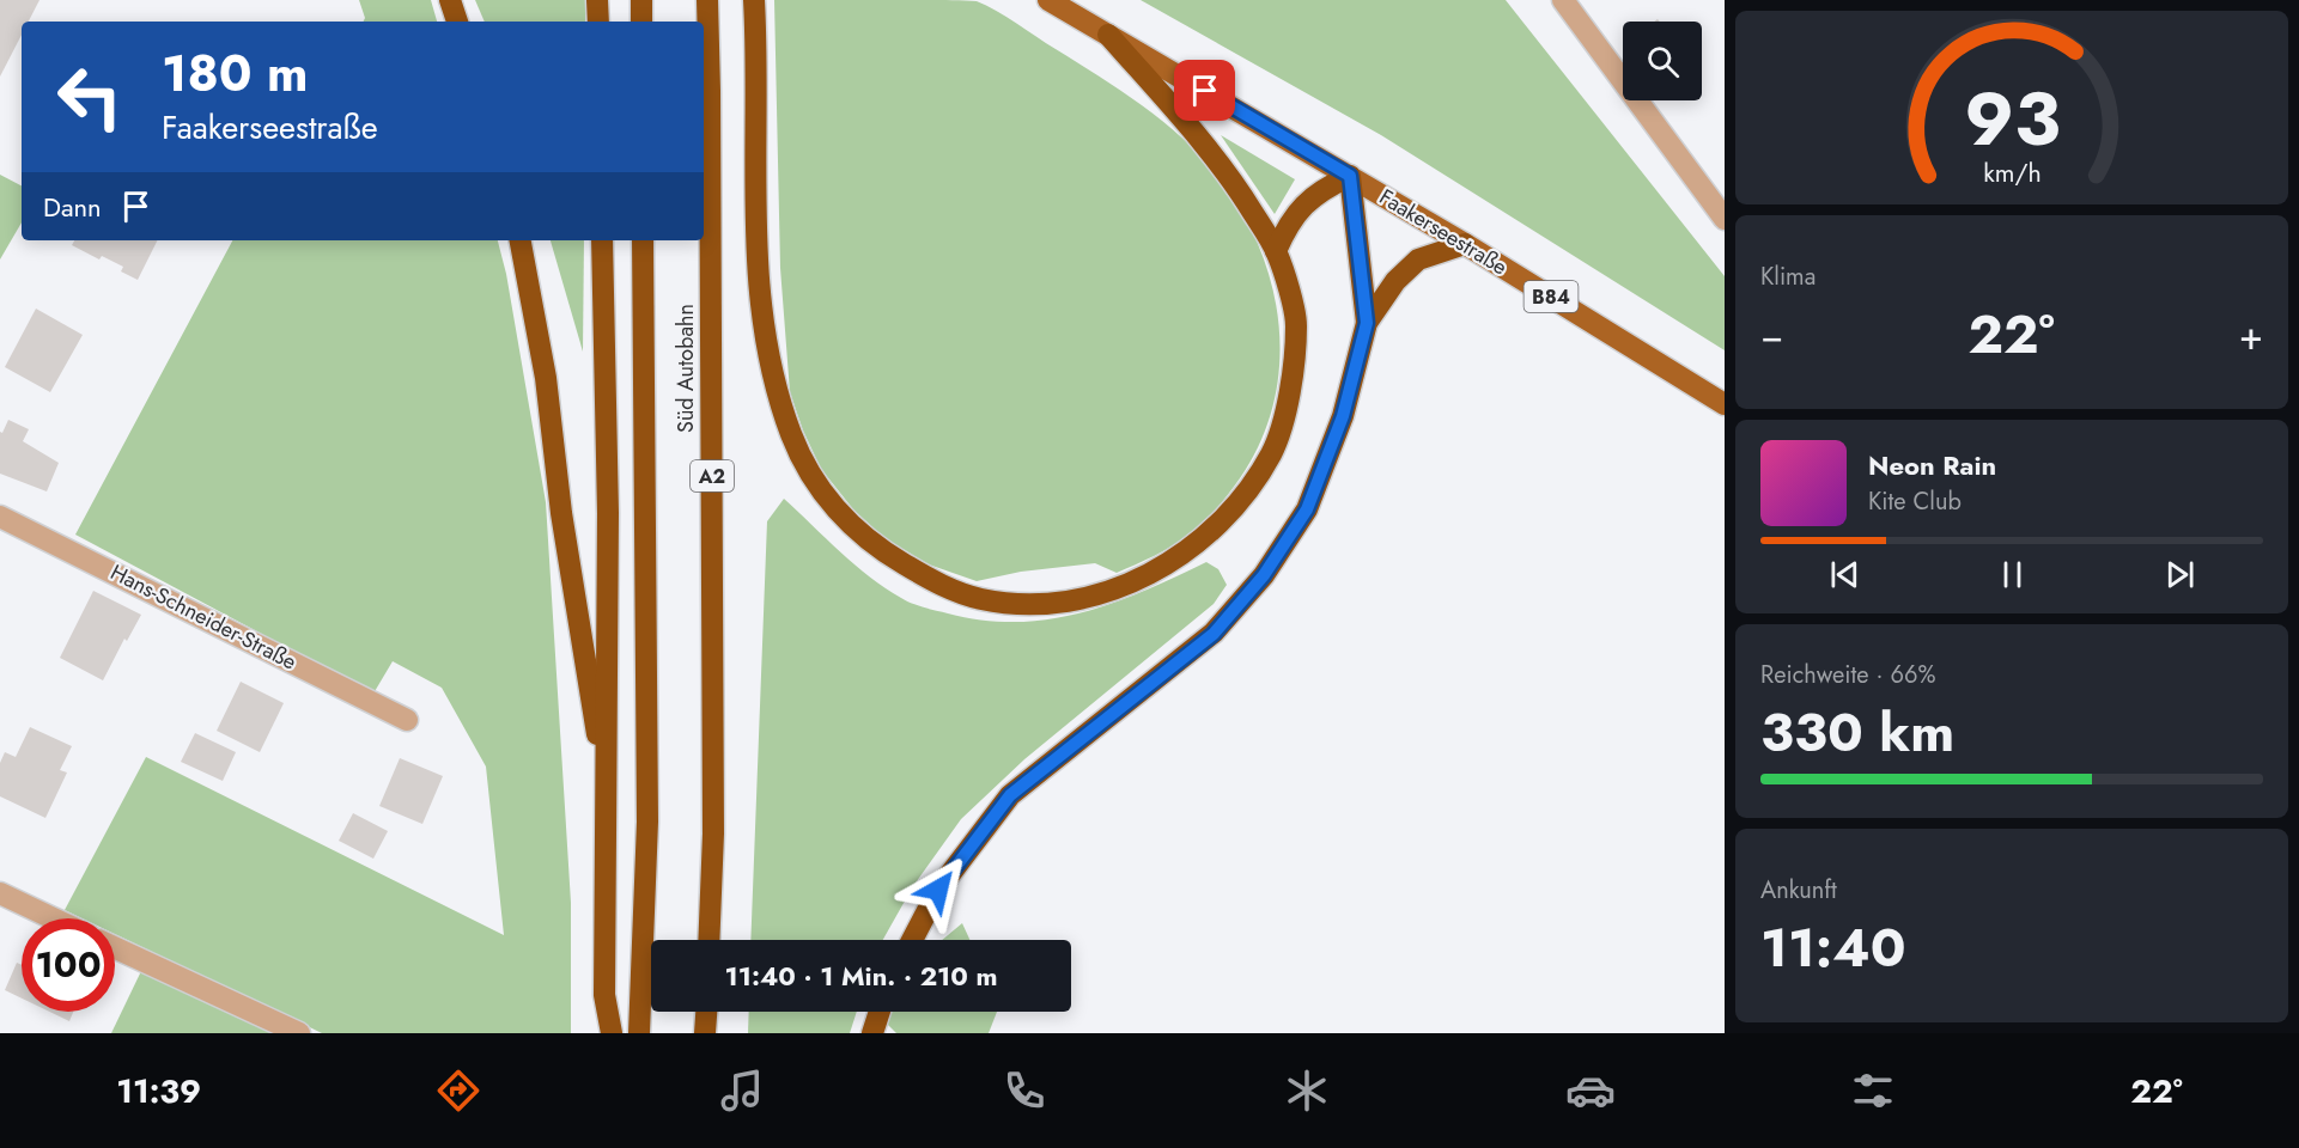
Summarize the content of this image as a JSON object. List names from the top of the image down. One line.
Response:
{"streets":{"highway":["Süd Autobahn","A2"],"main road":["Faakerseestraße","B84"],"street":["Hans-Schneider-Straße"]},"page":{"turn":["180 m","Faakerseestraße"],"then":"Dann","tile":["Klima",["Reichweite · 66%","330 km"],["Ankunft","11:40"]],"heat":["−","22°","+"],"song":["Neon Rain","Kite Club"],"limit":"100","trip":"11:40 · 1 Min. · 210 m","tabs":["11:39","22°"],"gauge":["93","km/h"]}}
